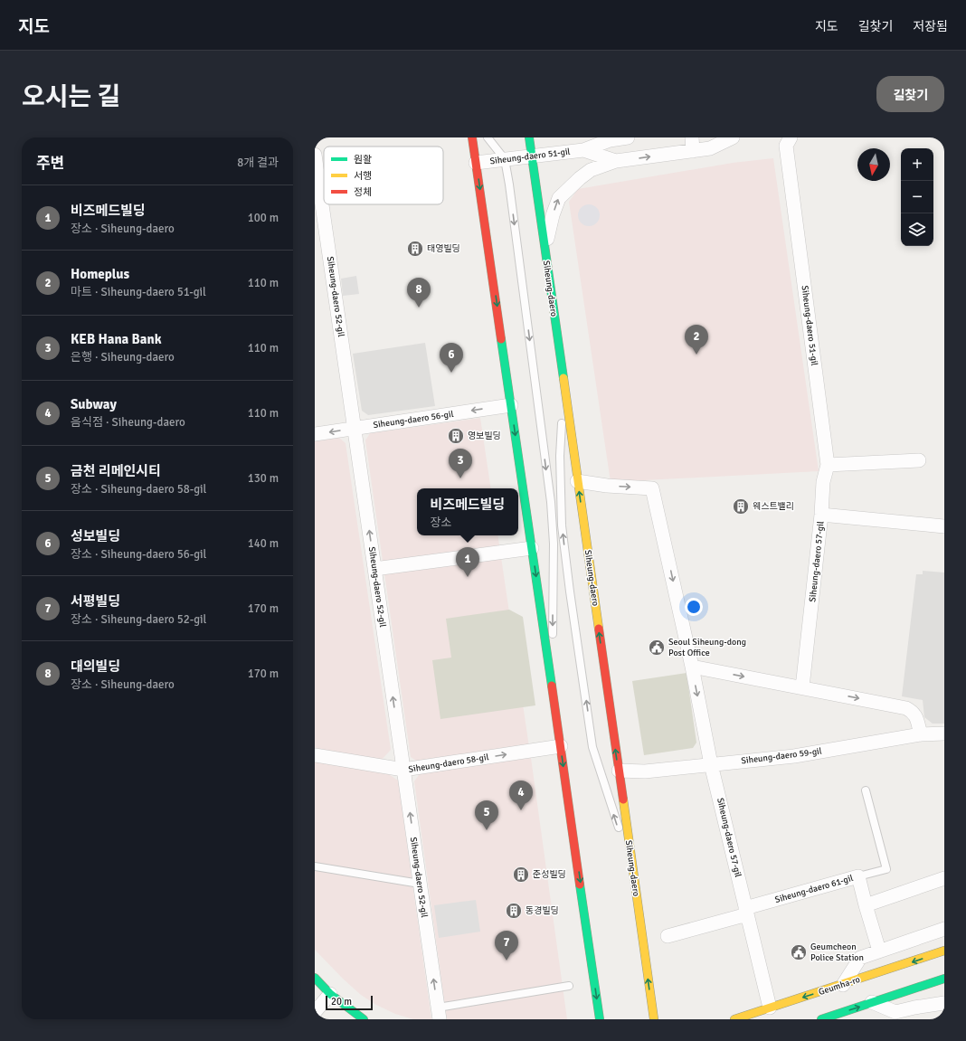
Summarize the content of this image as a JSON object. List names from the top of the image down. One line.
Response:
{"streets":{"main road":["Siheung-daero","Geumha-ro"],"street":["Siheung-daero 51-gil","Siheung-daero 52-gil","Siheung-daero 56-gil","Siheung-daero 57-gil","Siheung-daero 59-gil","Siheung-daero 58-gil","Siheung-daero 61-gil"]},"crossings":[["Siheung-daero 51-gil","Siheung-daero"],["Siheung-daero 51-gil","Siheung-daero 57-gil"],["Siheung-daero","Siheung-daero 57-gil"],["Siheung-daero","Siheung-daero 59-gil"],["Siheung-daero 52-gil","Siheung-daero 56-gil"],["Siheung-daero 52-gil","Siheung-daero 58-gil"],["Siheung-daero 57-gil","Siheung-daero 59-gil"],["Siheung-daero 57-gil","Siheung-daero 61-gil"],["Siheung-daero 57-gil","Geumha-ro"]],"one_way":["Siheung-daero 52-gil","Siheung-daero 56-gil","Siheung-daero 58-gil"],"places":{"building":["태영빌딩","영보빌딩","웨스트밸리","준성빌딩","동경빌딩"],"public building":["Seoul Siheung-dong Post Office","Geumcheon Police Station"]},"legend":["원활","서행","정체"],"scale_bar":"20 m","north":"bottom","page":{"header":"지도","nav":["지도","길찾기","저장됨"],"title":"오시는 길","buttons":"길찾기","heading":["주변","8개 결과"],"map_buttons":["+","−"],"list":[{"mark":"1","name":"비즈메드빌딩","note":"장소 · Siheung-daero","value":"100 m"},{"mark":"2","name":"Homeplus","note":"마트 · Siheung-daero 51-gil","value":"110 m"},{"mark":"3","name":"KEB Hana Bank","note":"은행 · Siheung-daero","value":"110 m"},{"mark":"4","name":"Subway","note":"음식점 · Siheung-daero","value":"110 m"},{"mark":"5","name":"금천 리메인시티","note":"장소 · Siheung-daero 58-gil","value":"130 m"},{"mark":"6","name":"성보빌딩","note":"장소 · Siheung-daero 56-gil","value":"140 m"},{"mark":"7","name":"서평빌딩","note":"장소 · Siheung-daero 52-gil","value":"170 m"},{"mark":"8","name":"대의빌딩","note":"장소 · Siheung-daero","value":"170 m"}],"pins":["8","2","6","3","1","4","5","7"],"popup":["비즈메드빌딩","장소"],"scale":"20 m"}}
